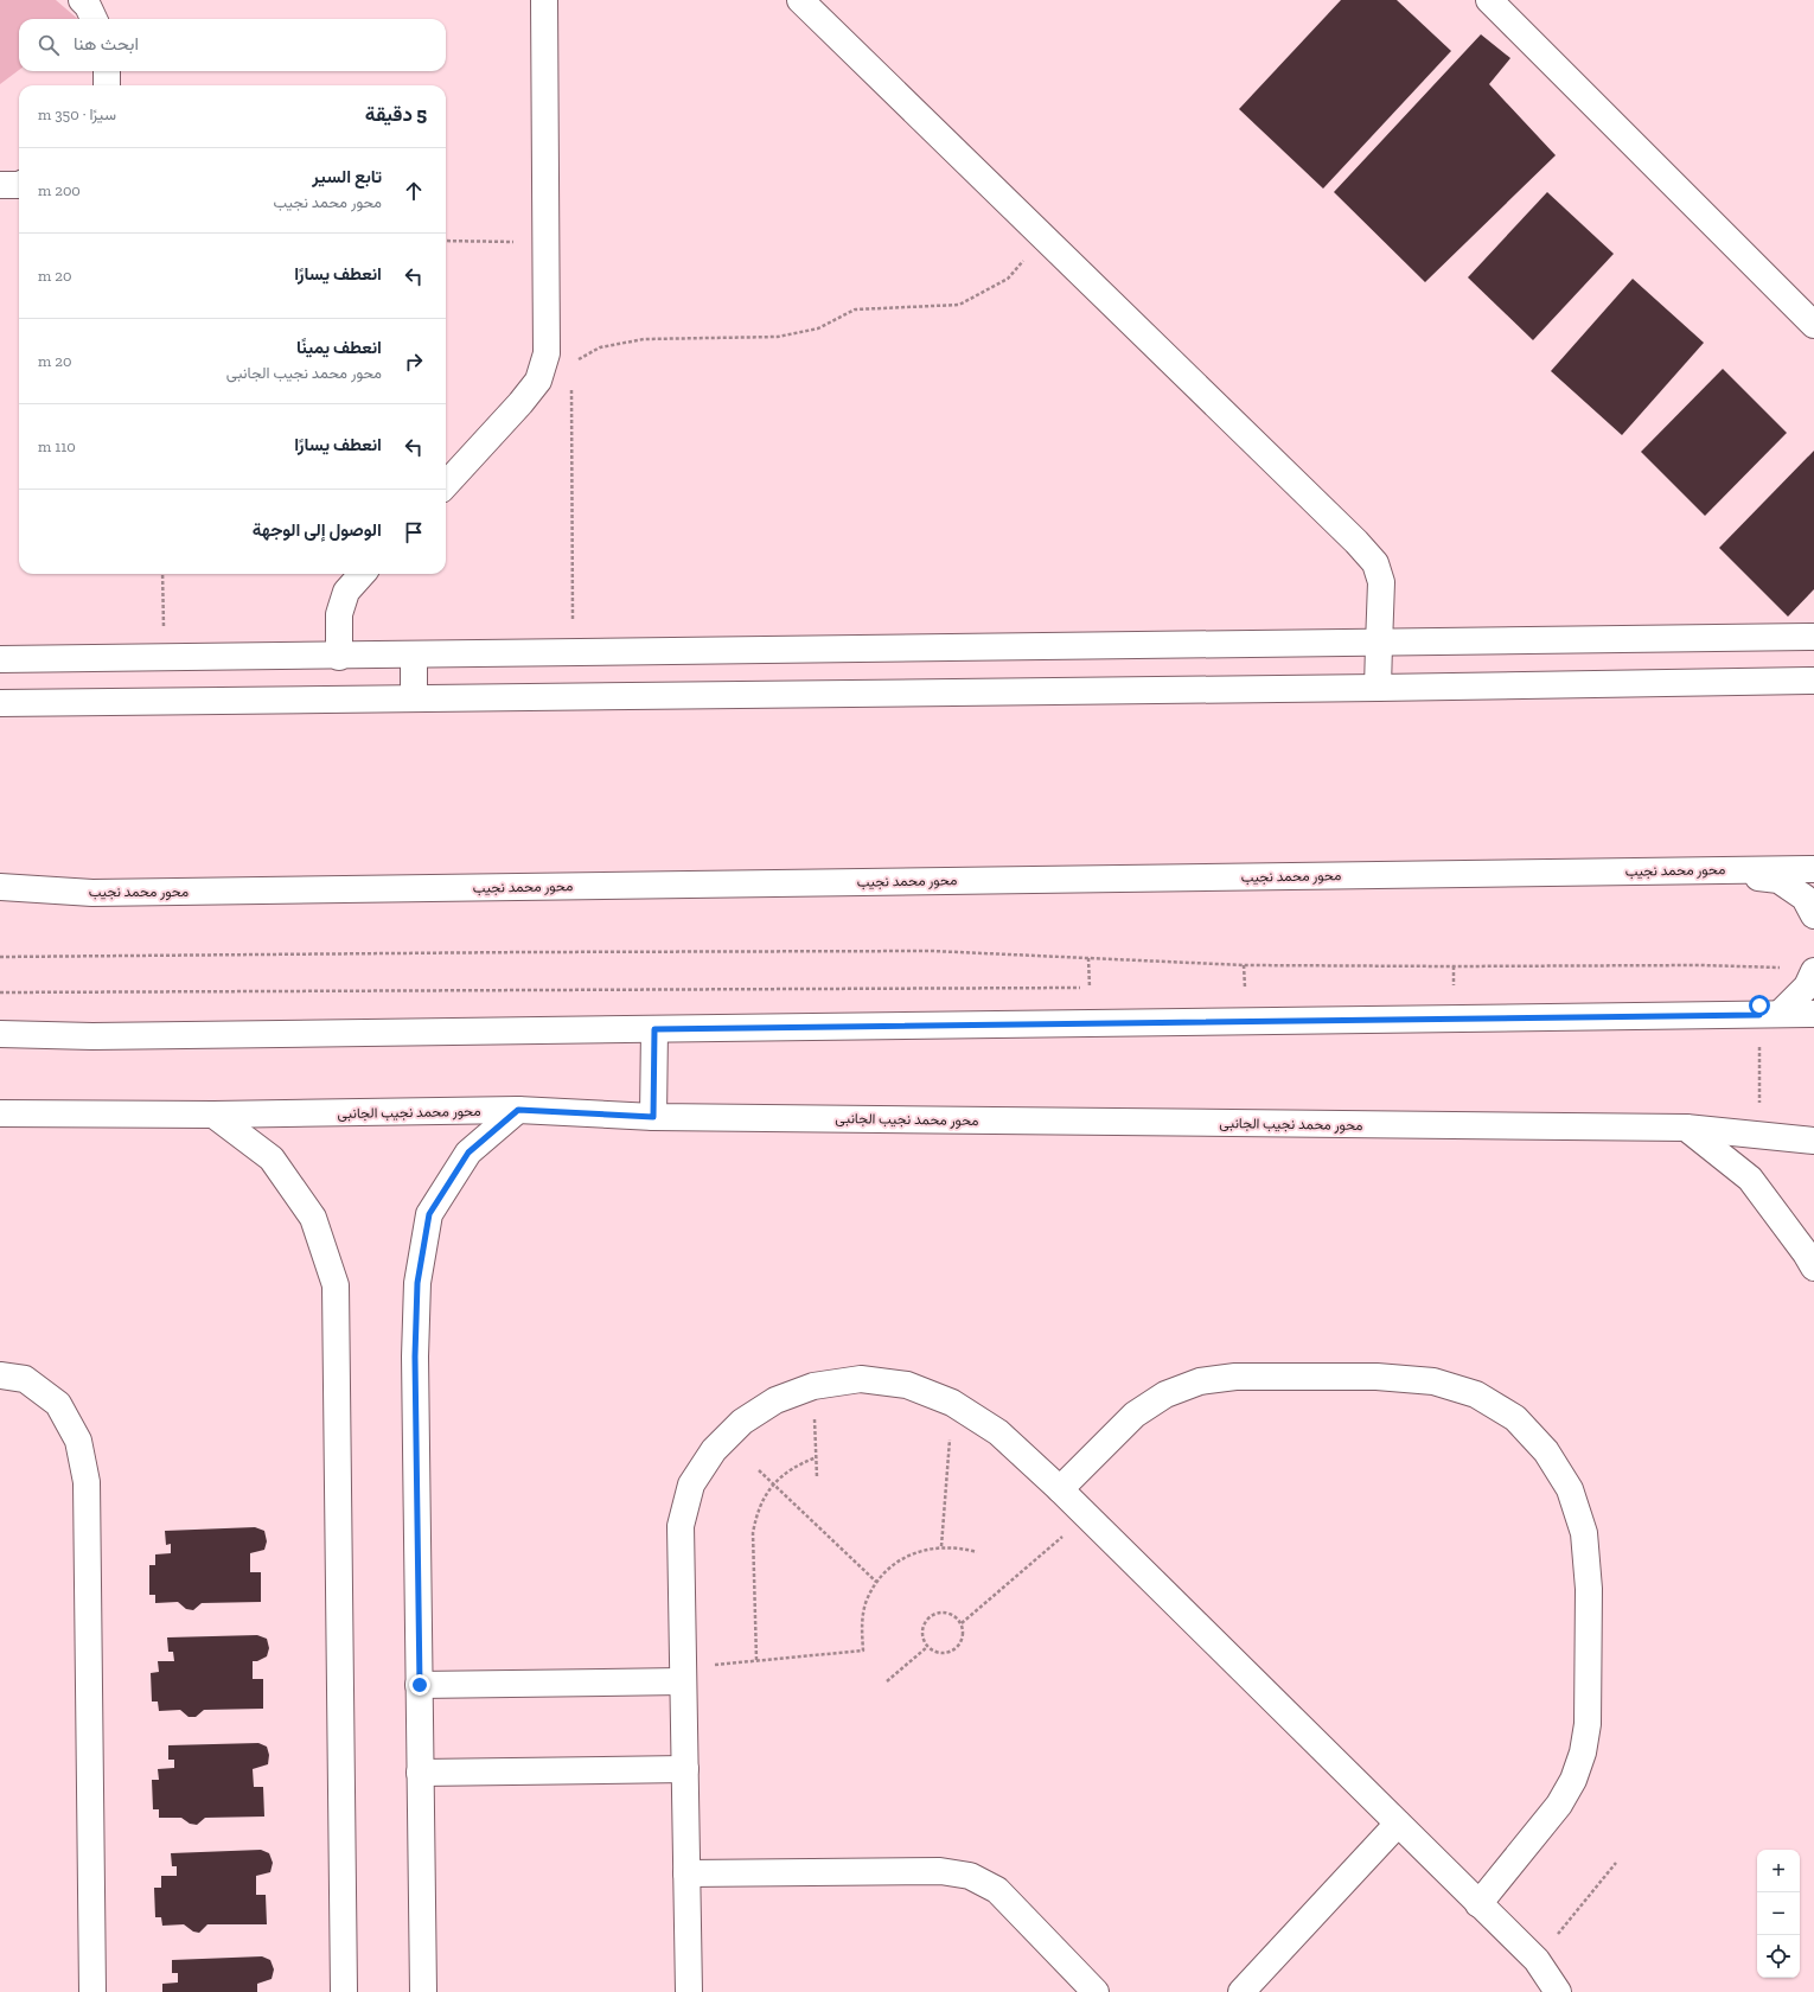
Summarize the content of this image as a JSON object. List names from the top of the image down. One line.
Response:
{"streets":{"street":["محور محمد نجيب","محور محمد نجيب الجانبى"]},"page":{"search":"ابحث هنا","heading":["5 دقيقة","سيرًا · 350 m"],"list":[["تابع السير","محور محمد نجيب","200 m"],["انعطف يسارًا","20 m"],["انعطف يمينًا","محور محمد نجيب الجانبى","20 m"],["انعطف يسارًا","110 m"],"الوصول إلى الوجهة"],"map_buttons":["+","−"]}}
